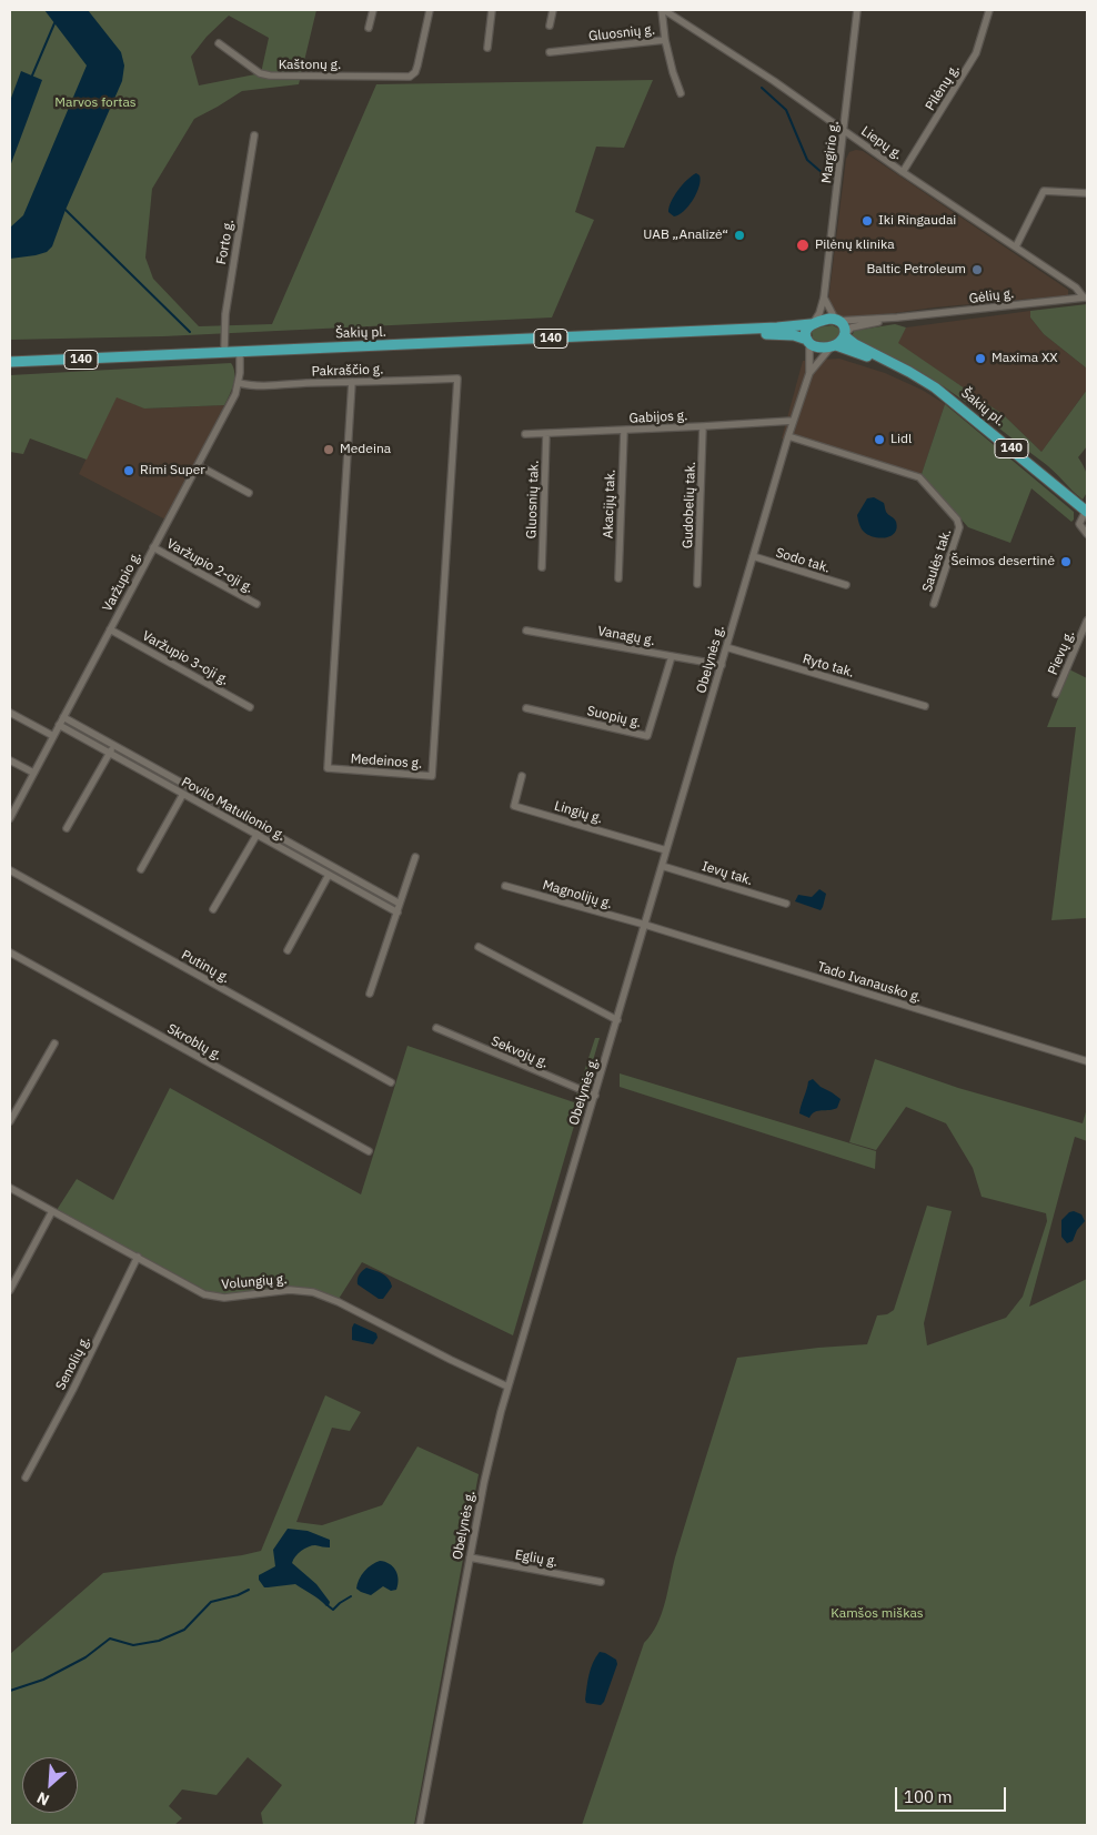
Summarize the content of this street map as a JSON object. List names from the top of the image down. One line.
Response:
{"streets":{"main road":["Šakių pl.","140"],"street":["Gluosnių g.","Kaštonų g.","Pilėnų g.","Liepų g.","Margirio g.","Forto g.","Gėlių g.","Pakraščio g.","Gabijos g.","Gluosnių tak.","Akacijų tak.","Gudobelių tak.","Sodo tak.","Saulės tak.","Varžupio 2-oji g.","Varžupio g.","Vanagų g.","Pievų g.","Varžupio 3-oji g.","Obelynės g.","Ryto tak.","Suopių g.","Medeinos g.","Povilo Matulionio g.","Lingių g.","Ievų tak.","Magnolijų g.","Putinų g.","Tado Ivanausko g.","Skroblų g.","Sekvojų g.","Volungių g.","Senolių g.","Eglių g."]},"crossings":[["Gluosnių g.","Liepų g."],["Pilėnų g.","Liepų g."],["Liepų g.","Margirio g."],["Liepų g.","Gėlių g."],["Margirio g.","Gėlių g."],["Margirio g.","Šakių pl."],["Margirio g.","140"],["Margirio g.","Obelynės g."],["Forto g.","Šakių pl."],["Gėlių g.","Šakių pl."],["Gėlių g.","140"],["Gėlių g.","Obelynės g."],["Šakių pl.","140"],["Šakių pl.","Varžupio g."],["Šakių pl.","Obelynės g."],["140","Obelynės g."],["Pakraščio g.","Varžupio g."],["Pakraščio g.","Medeinos g."],["Gabijos g.","Gluosnių tak."],["Gabijos g.","Akacijų tak."],["Gabijos g.","Gudobelių tak."],["Gabijos g.","Obelynės g."],["Sodo tak.","Obelynės g."],["Saulės tak.","Obelynės g."],["Varžupio 2-oji g.","Varžupio g."],["Varžupio g.","Varžupio 3-oji g."],["Varžupio g.","Povilo Matulionio g."],["Vanagų g.","Obelynės g."],["Vanagų g.","Suopių g."],["Obelynės g.","Ryto tak."],["Obelynės g.","Lingių g."],["Obelynės g.","Ievų tak."],["Obelynės g.","Magnolijų g."],["Obelynės g.","Tado Ivanausko g."],["Obelynės g.","Sekvojų g."],["Obelynės g.","Volungių g."],["Obelynės g.","Eglių g."],["Magnolijų g.","Tado Ivanausko g."],["Volungių g.","Senolių g."]],"parks":["Marvos fortas","Kamšos miškas"],"places":["Iki Ringaudai","UAB „Analizė“","Pilėnų klinika","Baltic Petroleum","Maxima XX","Lidl","Medeina","Rimi Super","Šeimos desertinė"],"scale_bar":"100 m","north":"bottom left"}
